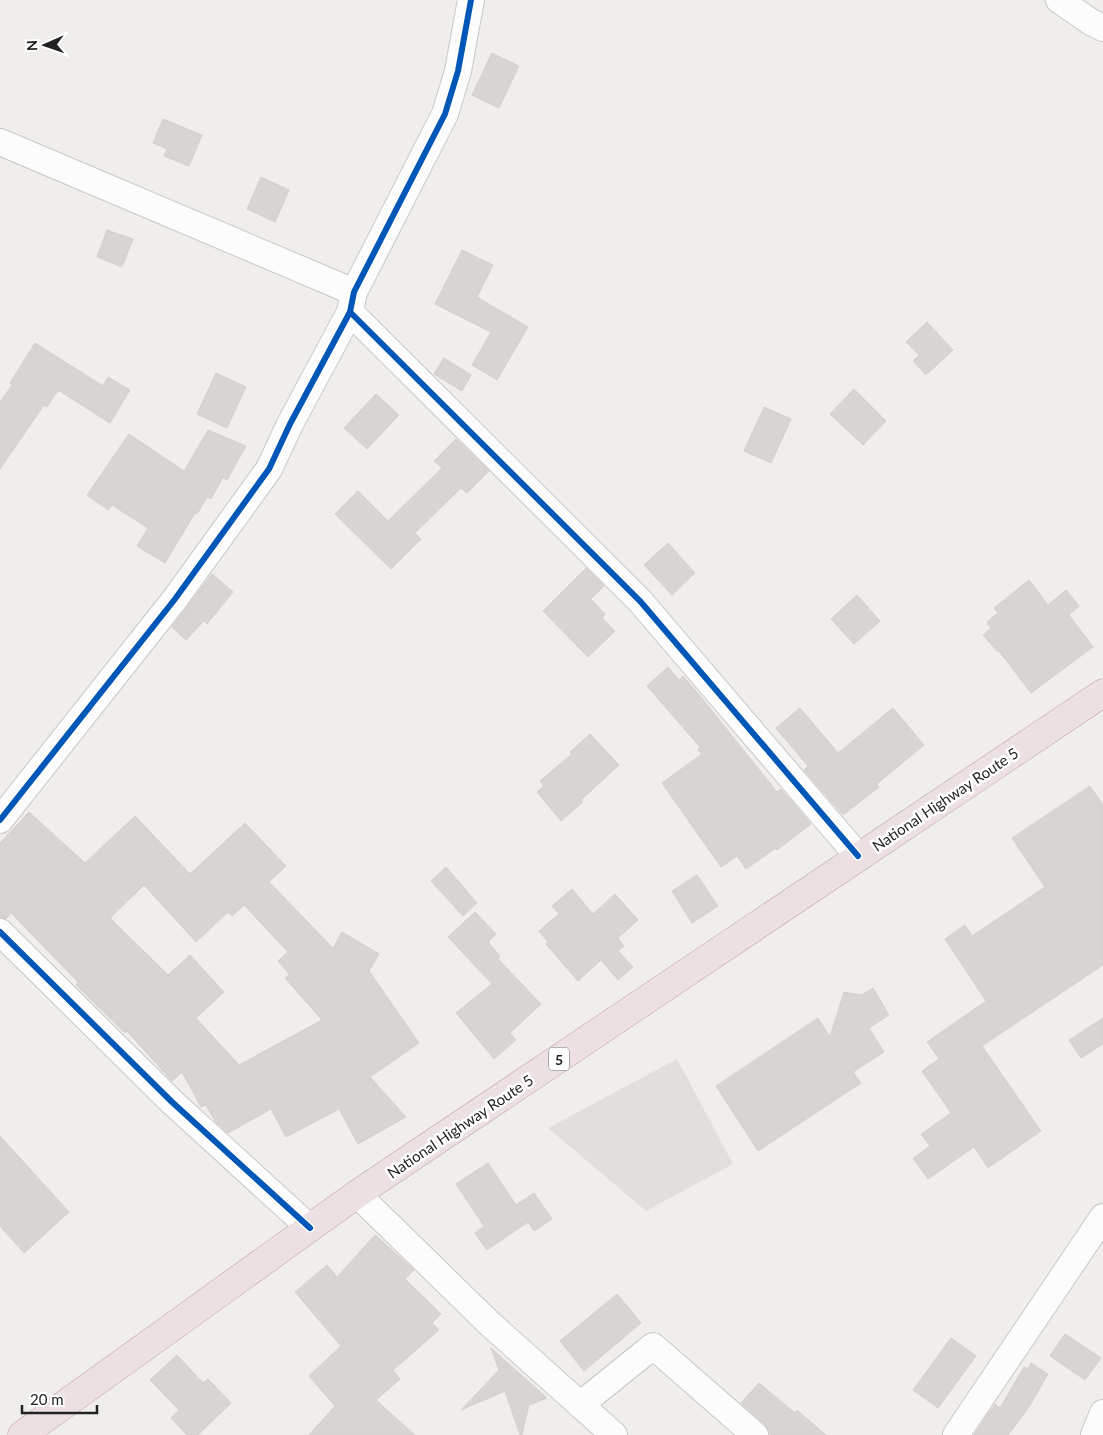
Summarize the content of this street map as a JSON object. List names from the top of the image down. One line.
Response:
{"streets":{"highway":["National Highway Route 5","5"]},"scale_bar":"20 m","north":"left"}
